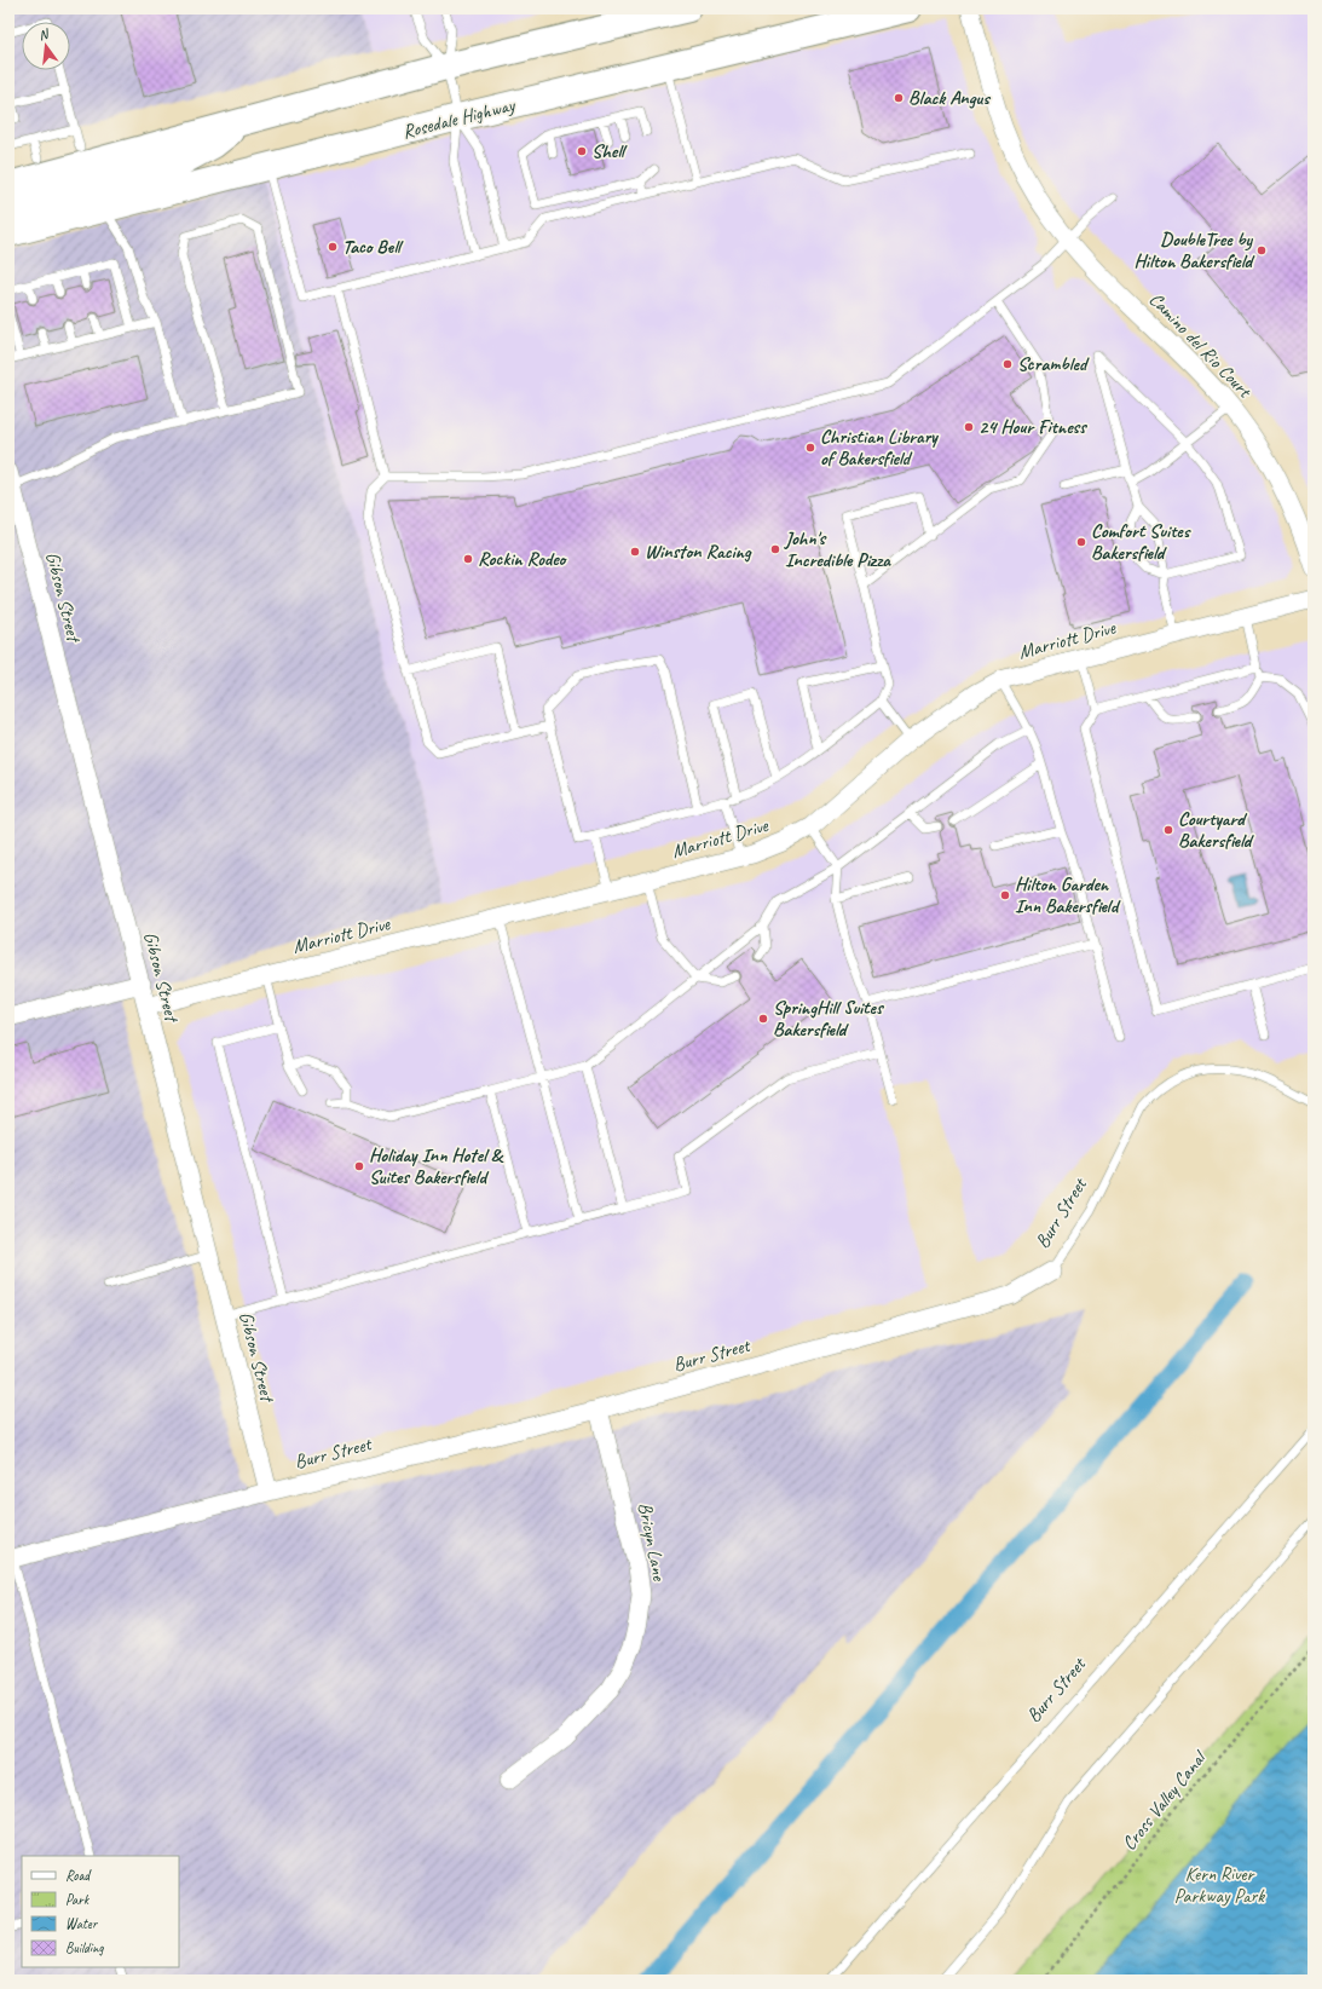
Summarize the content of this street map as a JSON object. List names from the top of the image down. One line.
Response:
{"streets":{"main road":["Rosedale Highway"],"street":["Camino del Rio Court","Gibson Street","Marriott Drive","Burr Street","Bricyn Lane"],"path":["Cross Valley Canal"]},"crossings":[["Gibson Street","Marriott Drive"],["Gibson Street","Burr Street"],["Burr Street","Bricyn Lane"]],"parks":["Kern River Parkway Park"],"places":["Black Angus","Shell","Taco Bell","DoubleTree by Hilton Bakersfield","Scrambled","24 Hour Fitness","Christian Library of Bakersfield","Comfort Suites Bakersfield","John's Incredible Pizza","Winston Racing","Rockin Rodeo","Courtyard Bakersfield","Hilton Garden Inn Bakersfield","SpringHill Suites Bakersfield","Holiday Inn Hotel & Suites Bakersfield"],"legend":["Road","Park","Water","Building"],"north":"top"}
